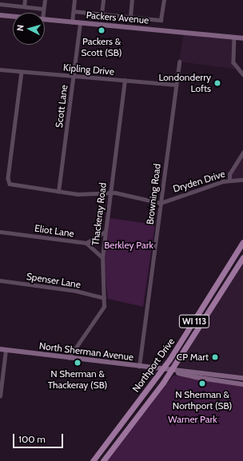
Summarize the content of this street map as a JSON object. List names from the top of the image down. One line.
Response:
{"streets":{"main road":["WI 113","Northport Drive"],"street":["Packers Avenue","Kipling Drive","Scott Lane","Dryden Drive","Browning Road","Thackeray Road","Eliot Lane","Spenser Lane","North Sherman Avenue"]},"crossings":[["Packers Avenue","Scott Lane"],["Kipling Drive","Scott Lane"],["Kipling Drive","Browning Road"],["Kipling Drive","Thackeray Road"],["Dryden Drive","Browning Road"],["Browning Road","North Sherman Avenue"],["Thackeray Road","Eliot Lane"],["Thackeray Road","Spenser Lane"],["Thackeray Road","North Sherman Avenue"],["North Sherman Avenue","Northport Drive"]],"parks":["Berkley Park","Warner Park"],"places":["Packers & Scott (SB)","Londonderry Lofts","CP Mart","N Sherman & Thackeray (SB)","N Sherman & Northport (SB)"],"scale_bar":"100 m","north":"left"}
